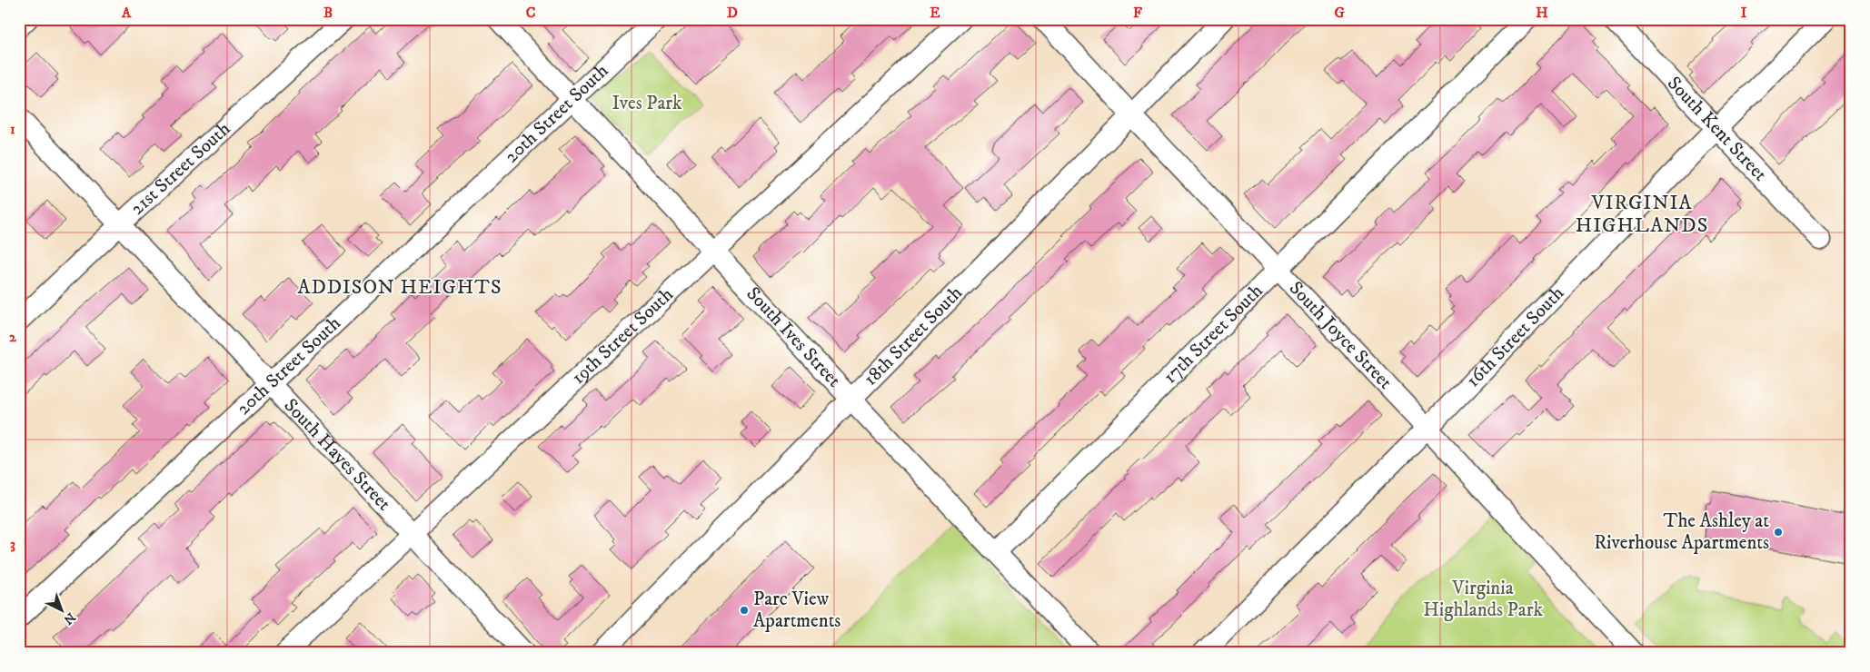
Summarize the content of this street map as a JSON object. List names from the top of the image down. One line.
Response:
{"streets":{"street":["20th Street South","South Kent Street","21st Street South","17th Street South","South Joyce Street","19th Street South","South Ives Street","18th Street South","16th Street South","South Hayes Street"]},"crossings":[["20th Street South","South Ives Street"],["20th Street South","South Hayes Street"],["South Kent Street","16th Street South"],["21st Street South","South Hayes Street"],["17th Street South","South Joyce Street"],["17th Street South","South Ives Street"],["South Joyce Street","18th Street South"],["South Joyce Street","16th Street South"],["19th Street South","South Ives Street"],["19th Street South","South Hayes Street"],["South Ives Street","18th Street South"]],"districts":["VIRGINIA HIGHLANDS","ADDISON HEIGHTS"],"parks":["Ives Park","Virginia Highlands Park"],"places":["The Ashley at Riverhouse Apartments","Parc View Apartments"],"north":"bottom right","grid":{"columns":["A","B","C","D","E","F","G","H","I"],"rows":["1","2","3"]}}
